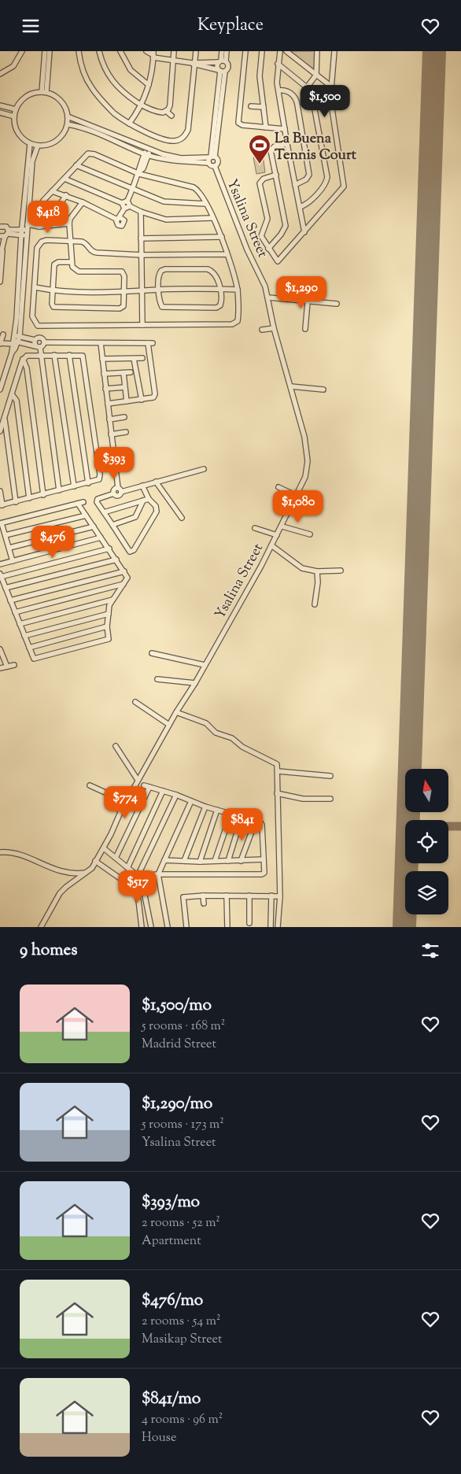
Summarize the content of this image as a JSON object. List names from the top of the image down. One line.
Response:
{"streets":{"street":["Ysalina Street"]},"places":{"sports":["La Buena Tennis Court"]},"north":"top","page":{"header":"Keyplace","price":["$1,500","$418","$1,290","$393","$1,080","$476","$774","$841","$517"],"heading":"9 homes","list":[{"name":"$1,500/mo","note":"5 rooms · 168 m² · Madrid Street"},{"name":"$1,290/mo","note":"5 rooms · 173 m² · Ysalina Street"},{"name":"$393/mo","note":"2 rooms · 52 m² · Apartment"},{"name":"$476/mo","note":"2 rooms · 54 m² · Masikap Street"},{"name":"$841/mo","note":"4 rooms · 96 m² · House"}]}}
